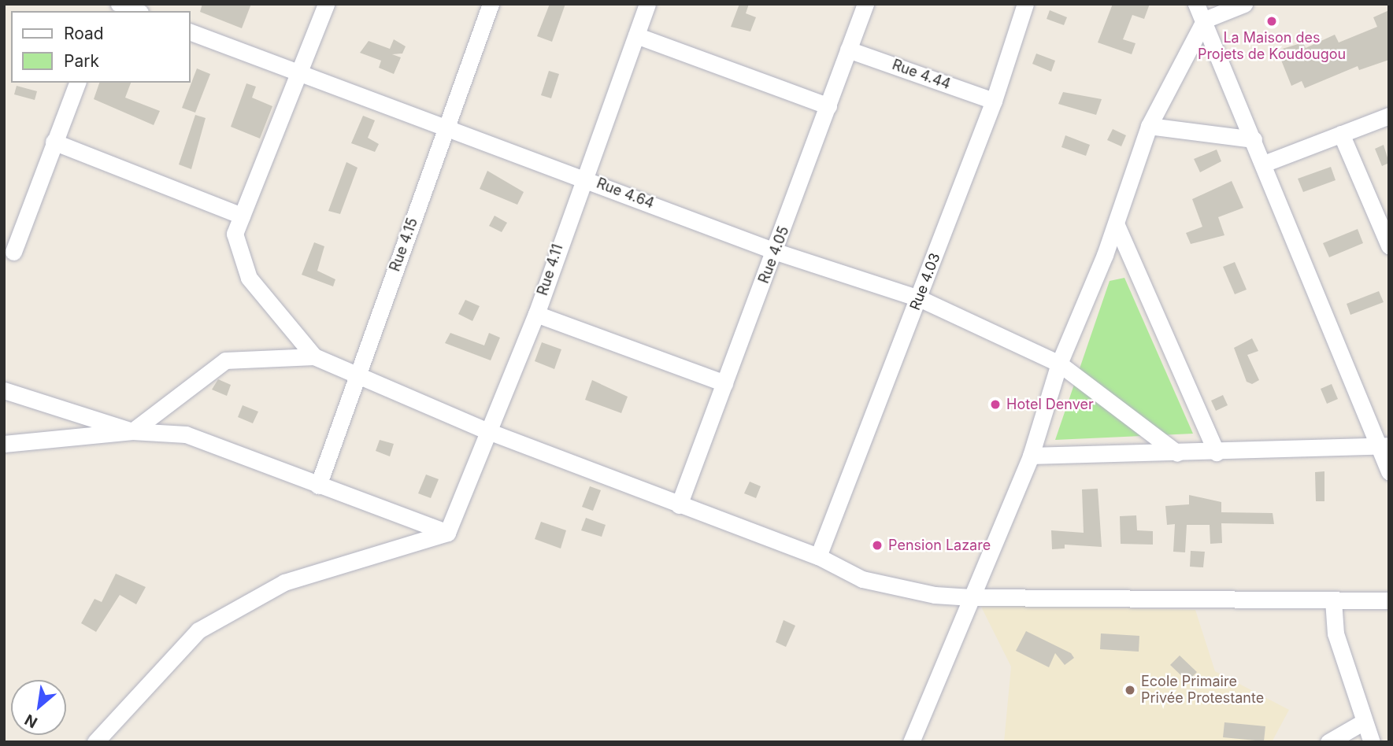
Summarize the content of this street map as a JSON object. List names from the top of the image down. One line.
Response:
{"streets":{"street":["Rue 4.44","Rue 4.64","Rue 4.15","Rue 4.05","Rue 4.11","Rue 4.03"]},"crossings":[["Rue 4.44","Rue 4.05"],["Rue 4.44","Rue 4.03"],["Rue 4.64","Rue 4.15"],["Rue 4.64","Rue 4.05"],["Rue 4.64","Rue 4.11"],["Rue 4.64","Rue 4.03"]],"places":["La Maison des Projets de Koudougou","Hotel Denver","Pension Lazare","Ecole Primaire Privée Protestante"],"legend":["Road","Park"],"north":"bottom left"}
